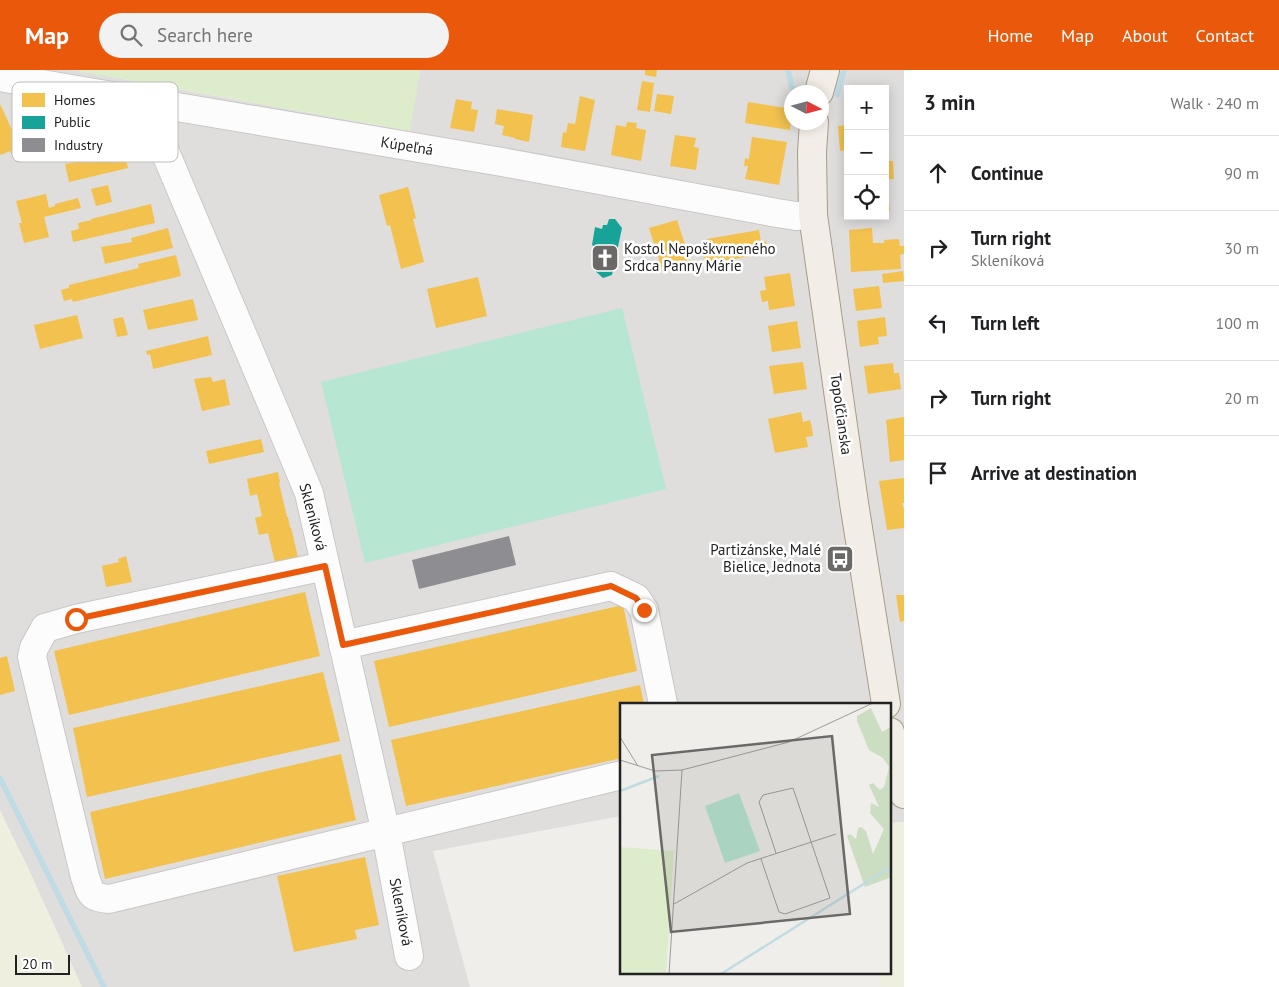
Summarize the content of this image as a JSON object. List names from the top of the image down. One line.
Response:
{"streets":{"main road":["Topoľčianska"],"street":["Kúpeľná","Skleníková"]},"crossings":[["Kúpeľná","Topoľčianska"]],"places":{"church":["Kostol Nepoškvrneného Srdca Panny Márie"],"bus stop":["Partizánske, Malé Bielice, Jednota"]},"legend":["Homes","Public","Industry"],"scale_bar":"20 m","north":"right","page":{"header":"Map","search":"Search here","nav":["Home","Map","About","Contact"],"heading":["3 min","Walk · 240 m"],"map_buttons":["+","−"],"list":[["Continue","90 m"],["Turn right","Skleníková","30 m"],["Turn left","100 m"],["Turn right","20 m"],"Arrive at destination"],"scale":"20 m"}}
